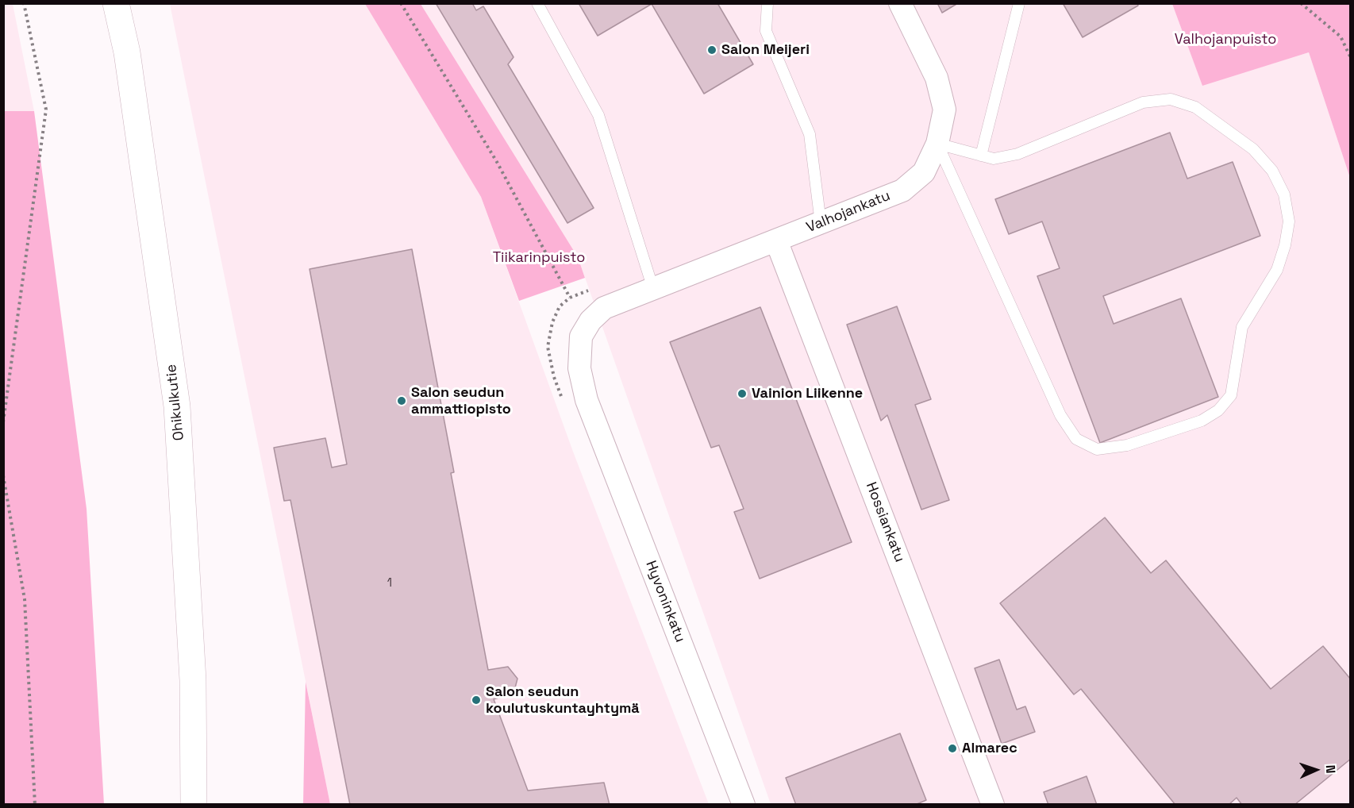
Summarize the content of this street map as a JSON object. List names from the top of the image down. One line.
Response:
{"streets":{"main road":["Ohikulkutie"],"street":["Valhojankatu","Hossiankatu","Hyvoninkatu"]},"crossings":[["Valhojankatu","Hossiankatu"],["Valhojankatu","Hyvoninkatu"]],"parks":["Valhojanpuisto","Tiikarinpuisto"],"places":["Salon Meijeri","Vainion Liikenne","Salon seudun ammattiopisto","Salon seudun koulutuskuntayhtymä","Almarec"],"house_numbers":["1"],"north":"right"}
